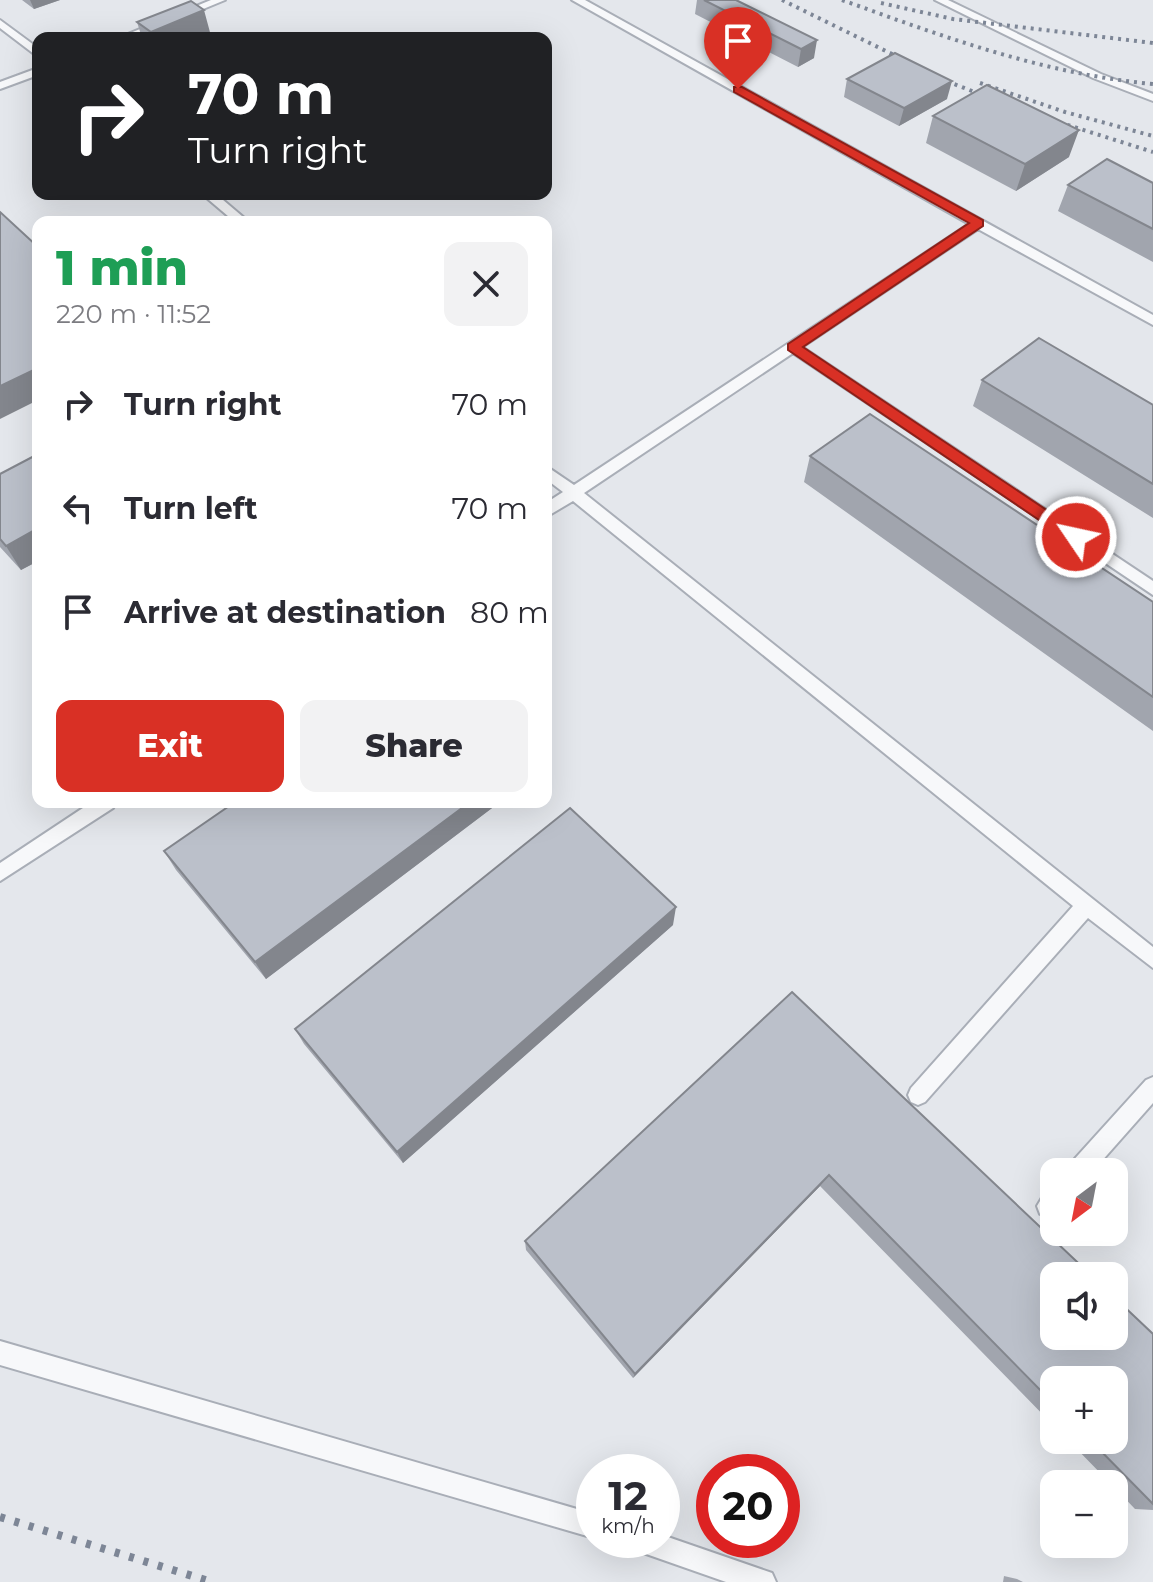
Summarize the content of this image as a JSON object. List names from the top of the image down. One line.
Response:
{"north":"bottom left","page":{"turn":["70 m","Turn right"],"heading":["1 min","220 m · 11:52"],"list":[{"name":"Turn right","value":"70 m"},{"name":"Turn left","value":"70 m"},{"name":"Arrive at destination","value":"80 m"}],"buttons":["Exit","Share"],"map_buttons":["+","−"],"speed":"12 km/h","limit":"20"}}
